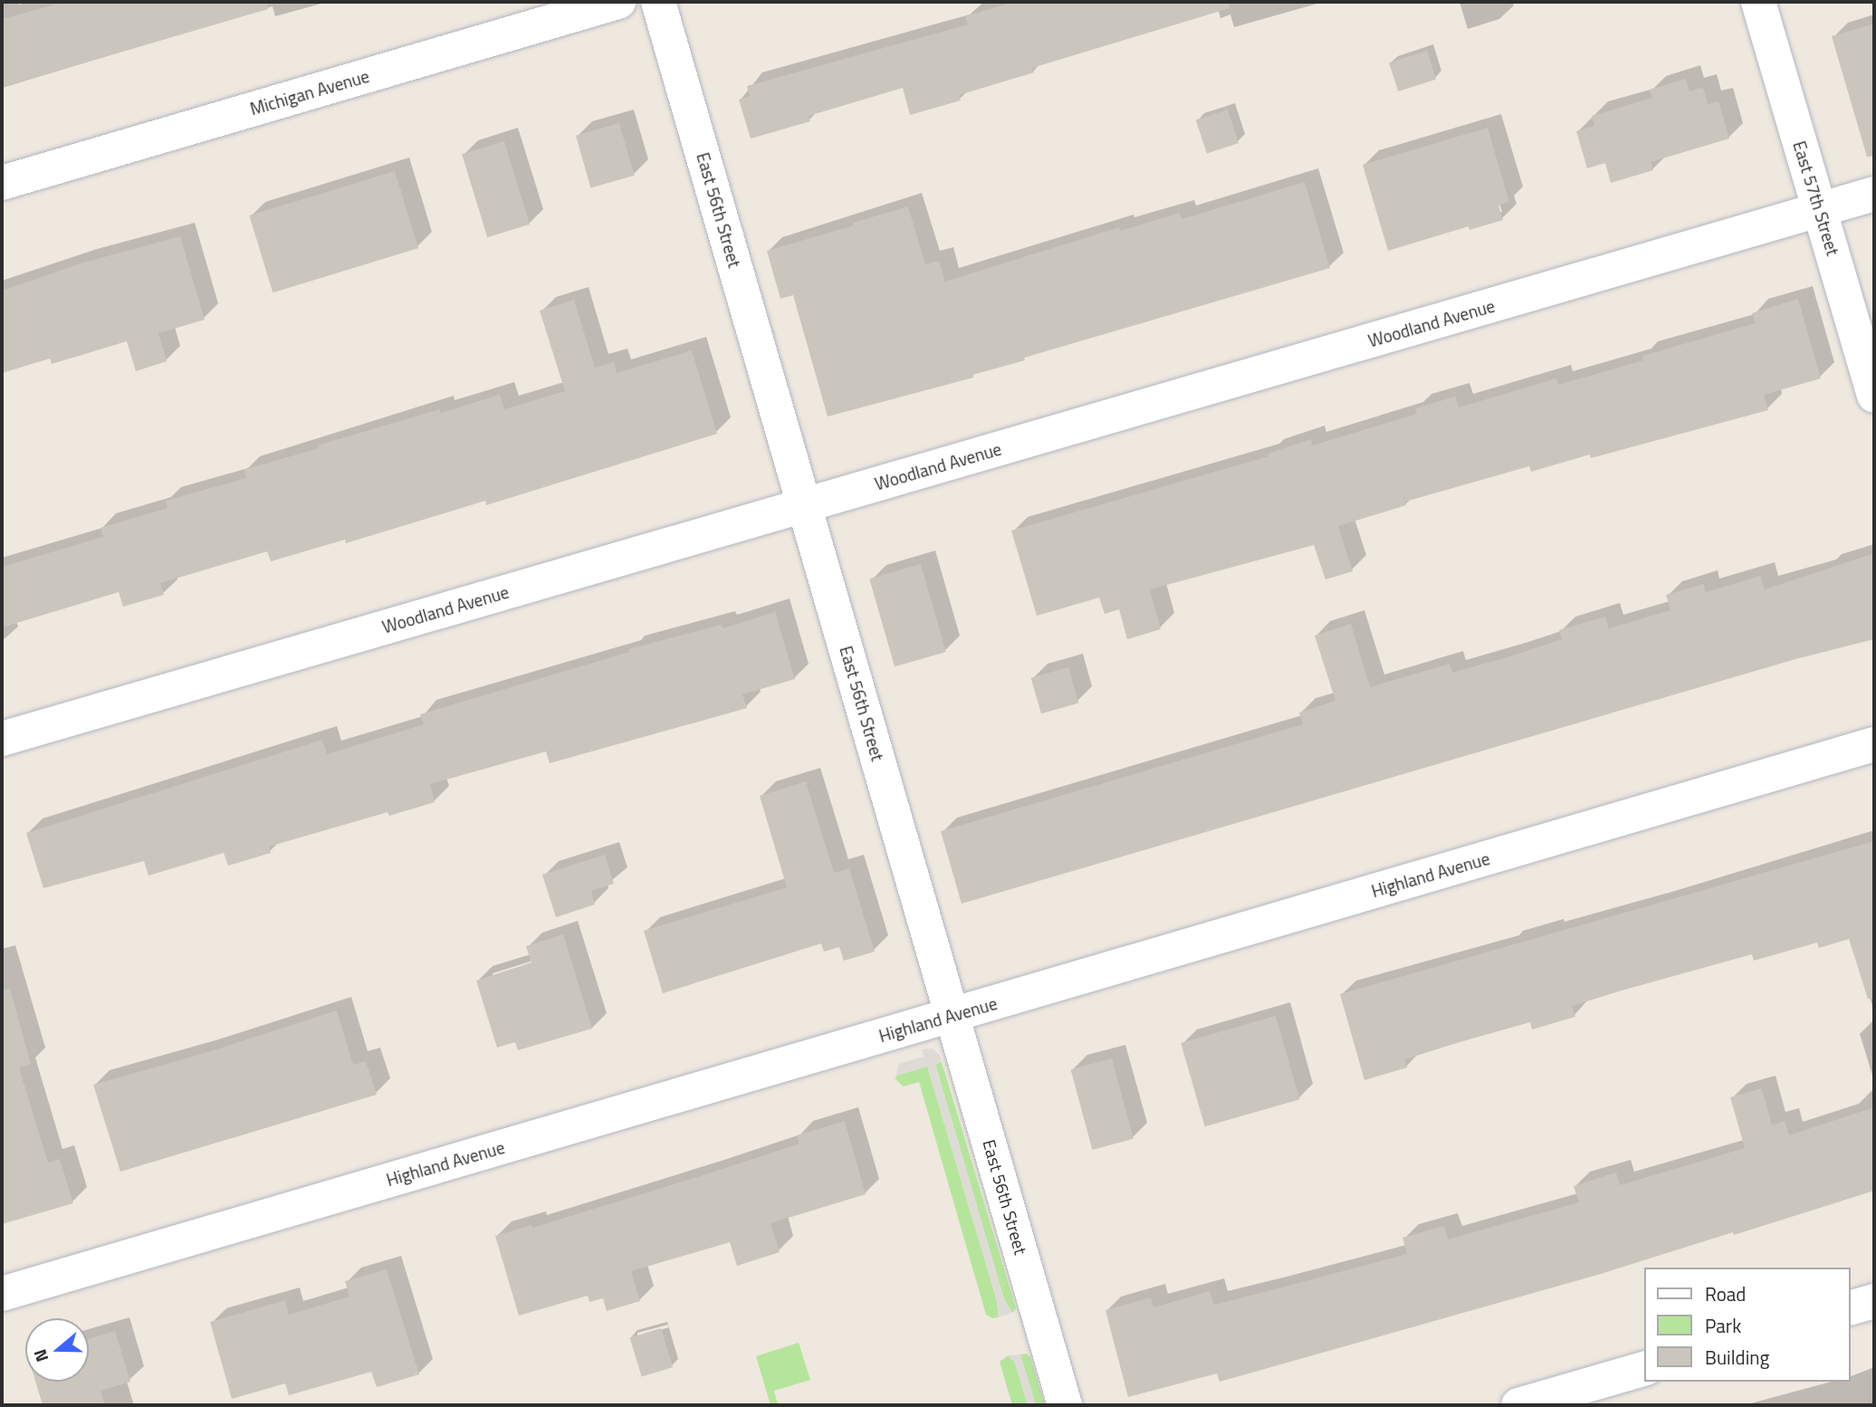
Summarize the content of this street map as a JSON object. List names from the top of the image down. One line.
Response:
{"streets":{"street":["Michigan Avenue","East 57th Street","East 56th Street","Woodland Avenue","Highland Avenue"]},"crossings":[["East 57th Street","Woodland Avenue"],["East 56th Street","Woodland Avenue"],["East 56th Street","Highland Avenue"]],"legend":["Road","Park","Building"],"north":"left"}
